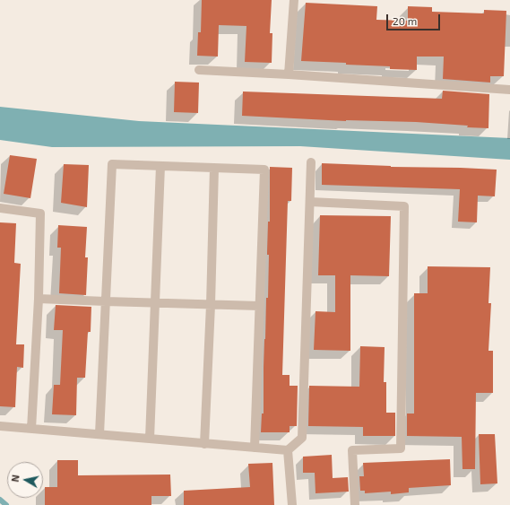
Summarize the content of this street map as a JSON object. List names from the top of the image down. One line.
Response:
{"scale_bar":"20 m","north":"left"}
